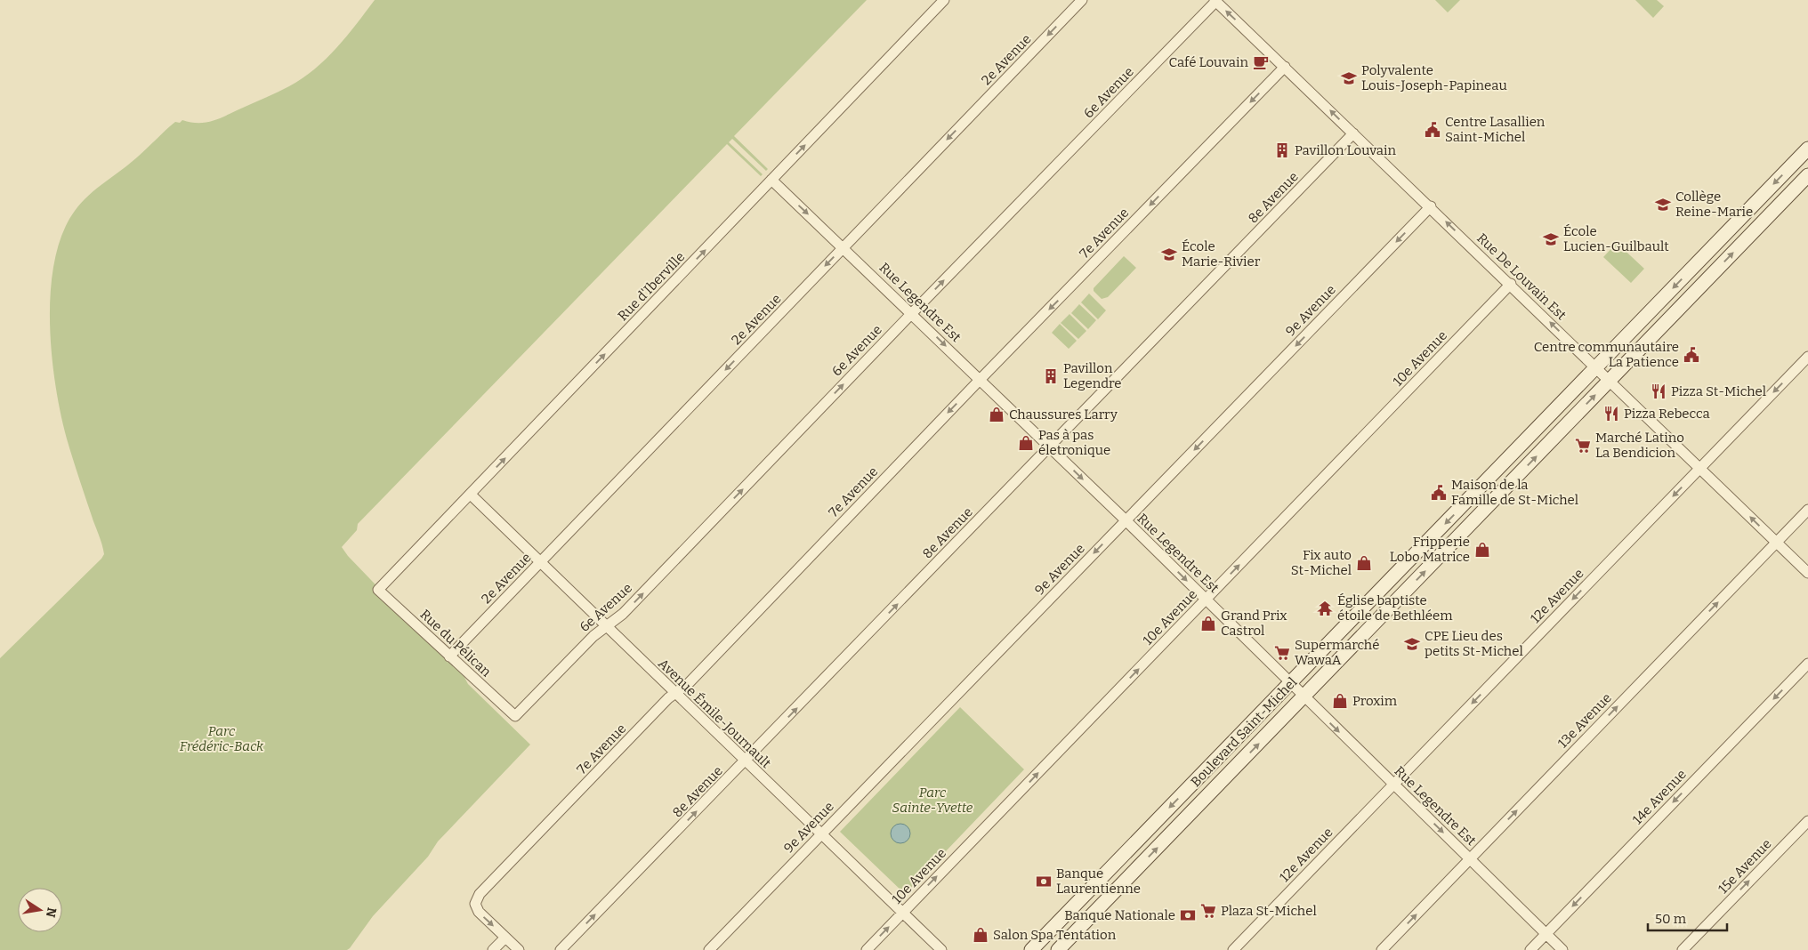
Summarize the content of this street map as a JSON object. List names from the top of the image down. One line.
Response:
{"streets":{"main road":["Boulevard Saint-Michel"],"street":["2e Avenue","6e Avenue","8e Avenue","7e Avenue","Rue De Louvain Est","Rue d'Iberville","Rue Legendre Est","9e Avenue","10e Avenue","12e Avenue","Rue du Pélican","Avenue Émile-Journault","13e Avenue","14e Avenue","15e Avenue"]},"crossings":[["2e Avenue","Rue Legendre Est"],["2e Avenue","Rue du Pélican"],["2e Avenue","Avenue Émile-Journault"],["6e Avenue","Rue De Louvain Est"],["6e Avenue","Rue Legendre Est"],["6e Avenue","Rue du Pélican"],["6e Avenue","Avenue Émile-Journault"],["8e Avenue","Rue De Louvain Est"],["8e Avenue","Rue Legendre Est"],["8e Avenue","Avenue Émile-Journault"],["7e Avenue","Rue De Louvain Est"],["7e Avenue","Rue Legendre Est"],["7e Avenue","Avenue Émile-Journault"],["Rue De Louvain Est","9e Avenue"],["Rue De Louvain Est","10e Avenue"],["Rue De Louvain Est","12e Avenue"],["Rue De Louvain Est","13e Avenue"],["Rue De Louvain Est","Boulevard Saint-Michel"],["Rue d'Iberville","Rue Legendre Est"],["Rue d'Iberville","Rue du Pélican"],["Rue d'Iberville","Avenue Émile-Journault"],["Rue Legendre Est","9e Avenue"],["Rue Legendre Est","10e Avenue"],["Rue Legendre Est","12e Avenue"],["Rue Legendre Est","13e Avenue"],["Rue Legendre Est","Boulevard Saint-Michel"],["Rue Legendre Est","14e Avenue"],["9e Avenue","Avenue Émile-Journault"],["10e Avenue","Avenue Émile-Journault"]],"one_way":["2e Avenue","6e Avenue","8e Avenue","7e Avenue","Rue De Louvain Est","Rue d'Iberville","Rue Legendre Est","9e Avenue","10e Avenue","12e Avenue","13e Avenue","14e Avenue","15e Avenue"],"parks":["Parc Frédéric-Back","Parc Sainte-Yvette"],"places":{"cafe":["Café Louvain"],"school or university":["Polyvalente Louis-Joseph-Papineau","Collège Reine-Marie","École Lucien-Guilbault","École Marie-Rivier","CPE Lieu des petits St-Michel"],"public building":["Centre Lasallien Saint-Michel","Centre communautaire La Patience","Maison de la Famille de St-Michel"],"building":["Pavillon Louvain","Pavillon Legendre"],"restaurant":["Pizza St-Michel","Pizza Rebecca"],"shop":["Chaussures Larry","Pas à pas életronique","Fripperie Lobo Matrice","Fix auto St-Michel","Grand Prix Castrol","Proxim","Salon Spa Tentation"],"supermarket":["Marché Latino La Bendicion","Supermarché WawaA","Plaza St-Michel"],"temple":["Église baptiste étoile de Bethléem"],"bank":["Banque Laurentienne","Banque Nationale"]},"scale_bar":"50 m","north":"right"}
